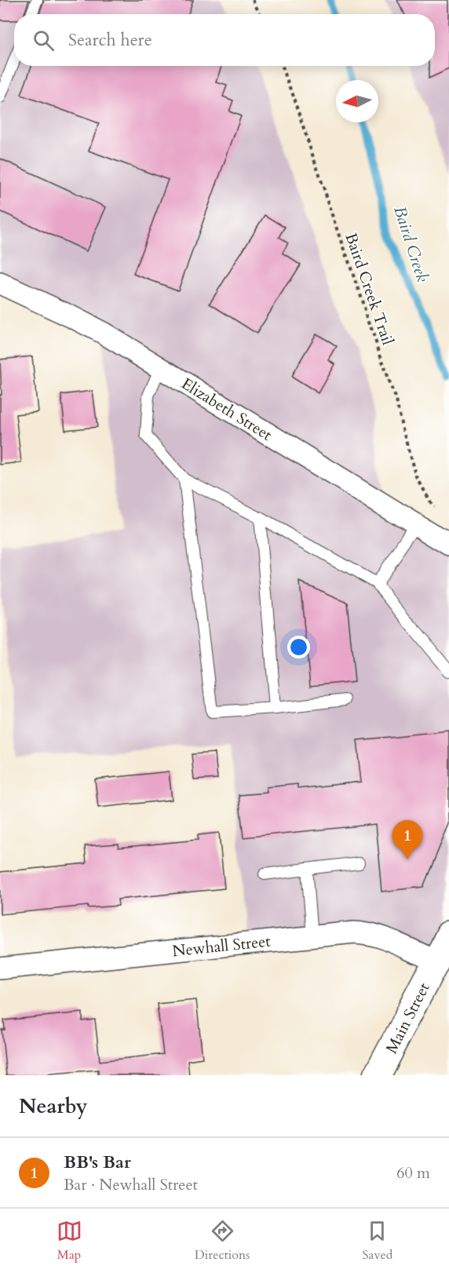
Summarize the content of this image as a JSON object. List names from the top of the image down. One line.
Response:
{"streets":{"main road":["Main Street"],"street":["Elizabeth Street","Newhall Street"],"path":["Baird Creek Trail"]},"crossings":[["Newhall Street","Main Street"]],"water":["Baird Creek"],"north":"left","page":{"search":"Search here","pins":"1","heading":"Nearby","list":[{"mark":"1","name":"BB's Bar","note":"Bar · Newhall Street","value":"60 m"}],"nav":["Map","Directions","Saved"]}}
